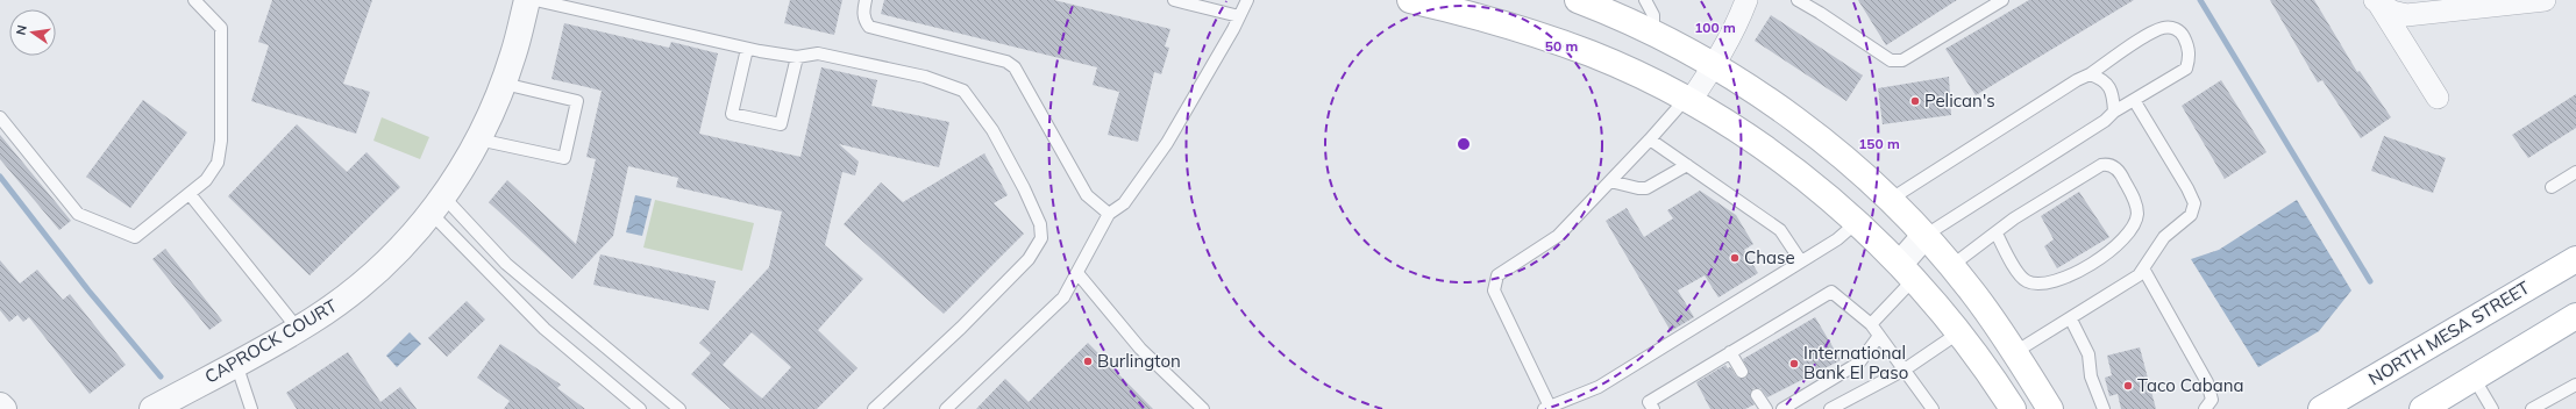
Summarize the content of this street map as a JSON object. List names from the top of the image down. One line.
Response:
{"streets":{"main road":["NORTH MESA STREET"],"street":["CAPROCK COURT"]},"places":["Pelican's","Chase","Burlington","International Bank El Paso","Taco Cabana"],"north":"left","rings":["100 m","50 m","150 m"]}
